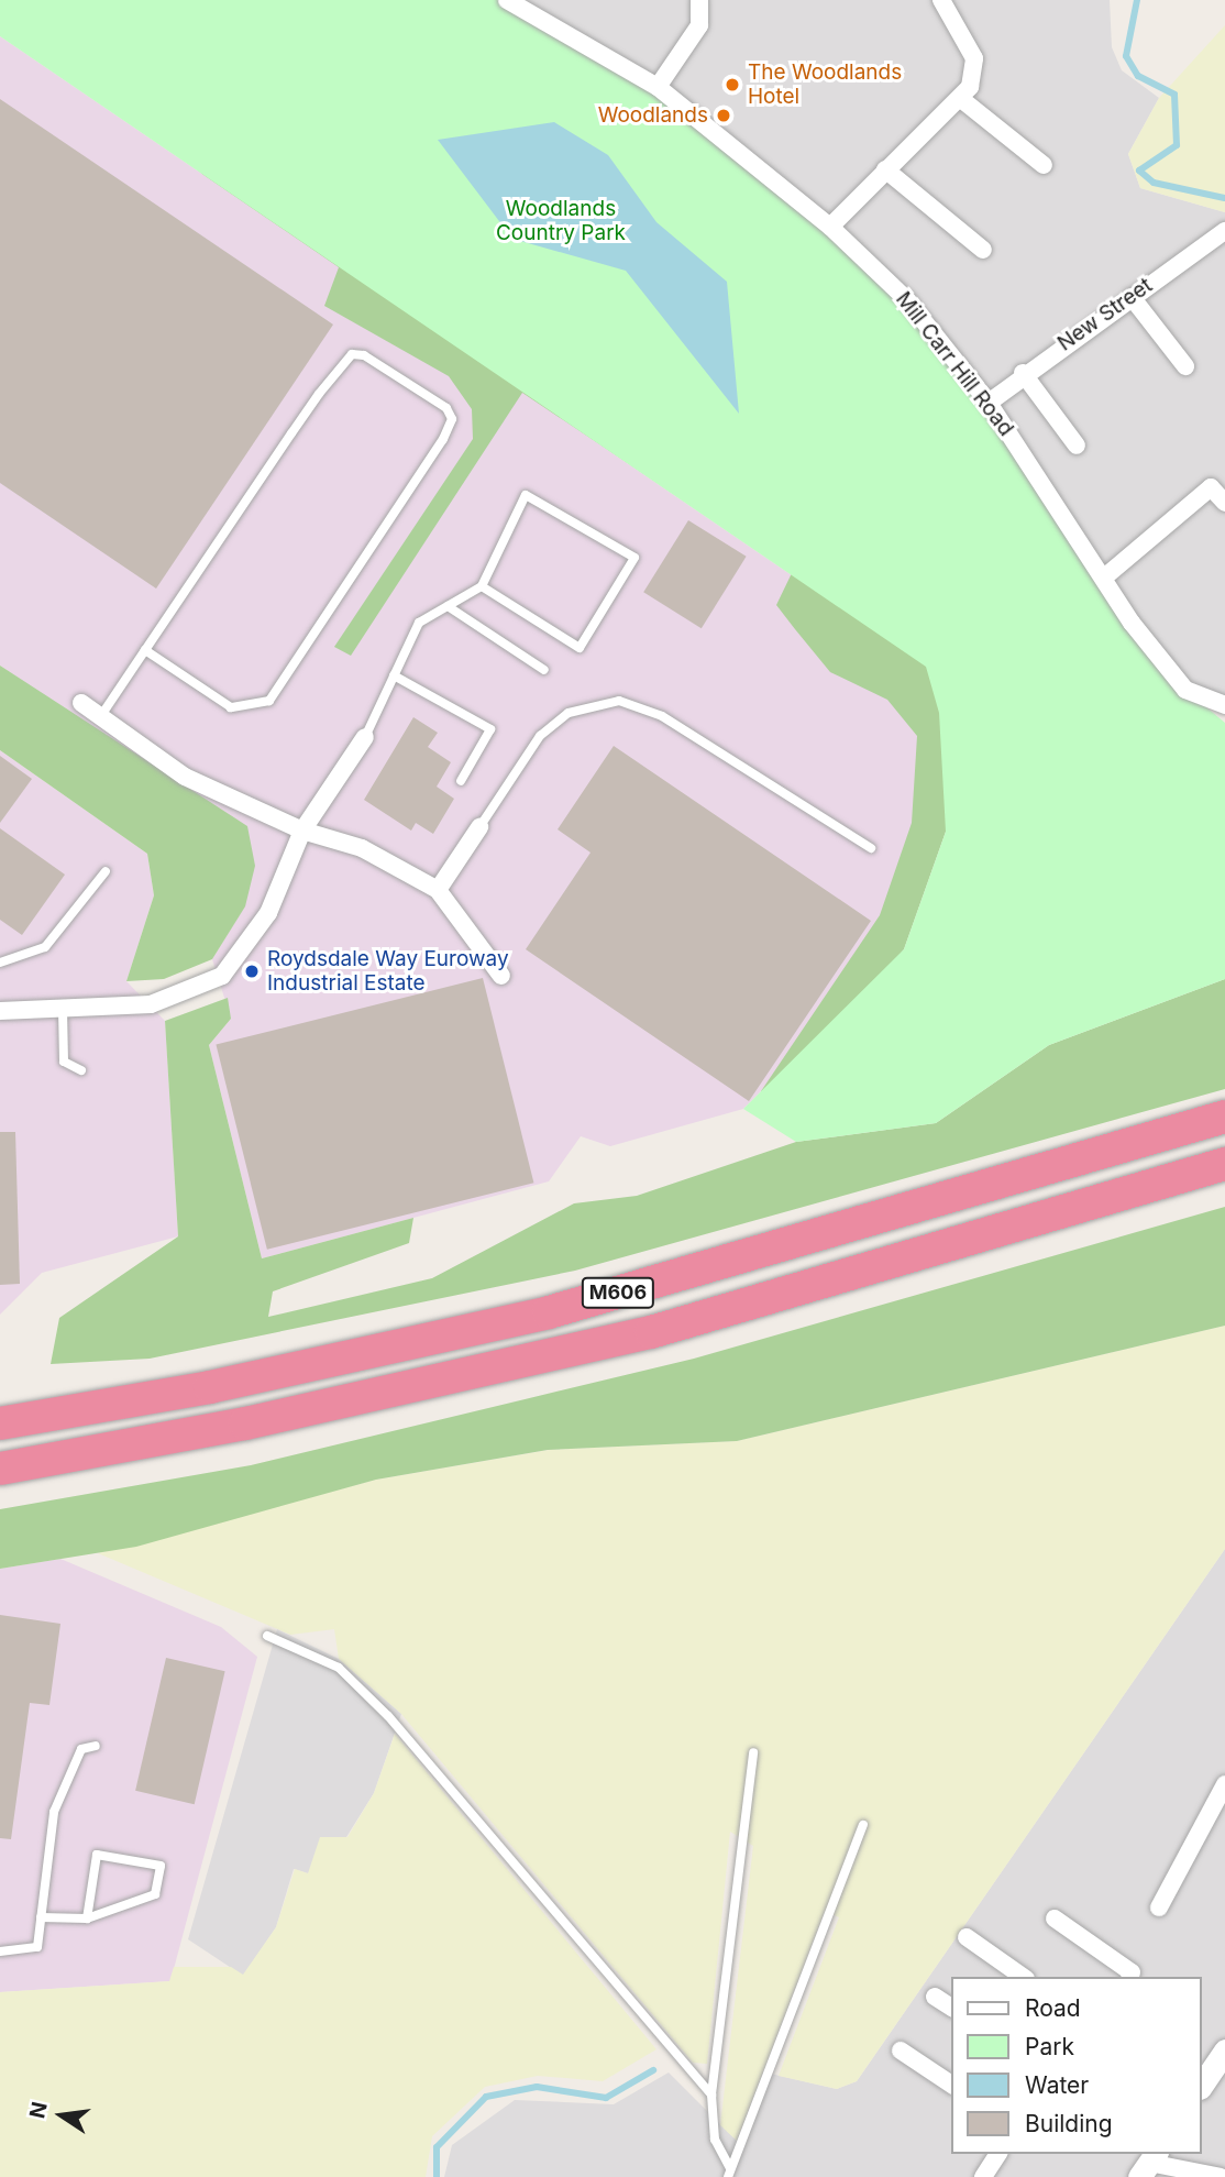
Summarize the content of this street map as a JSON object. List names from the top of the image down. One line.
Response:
{"streets":{"highway":["M606"],"street":["New Street","Mill Carr Hill Road"]},"crossings":[["New Street","Mill Carr Hill Road"]],"parks":["Woodlands Country Park"],"places":["The Woodlands Hotel","Woodlands","Roydsdale Way Euroway Industrial Estate"],"legend":["Road","Park","Water","Building"],"north":"left"}
